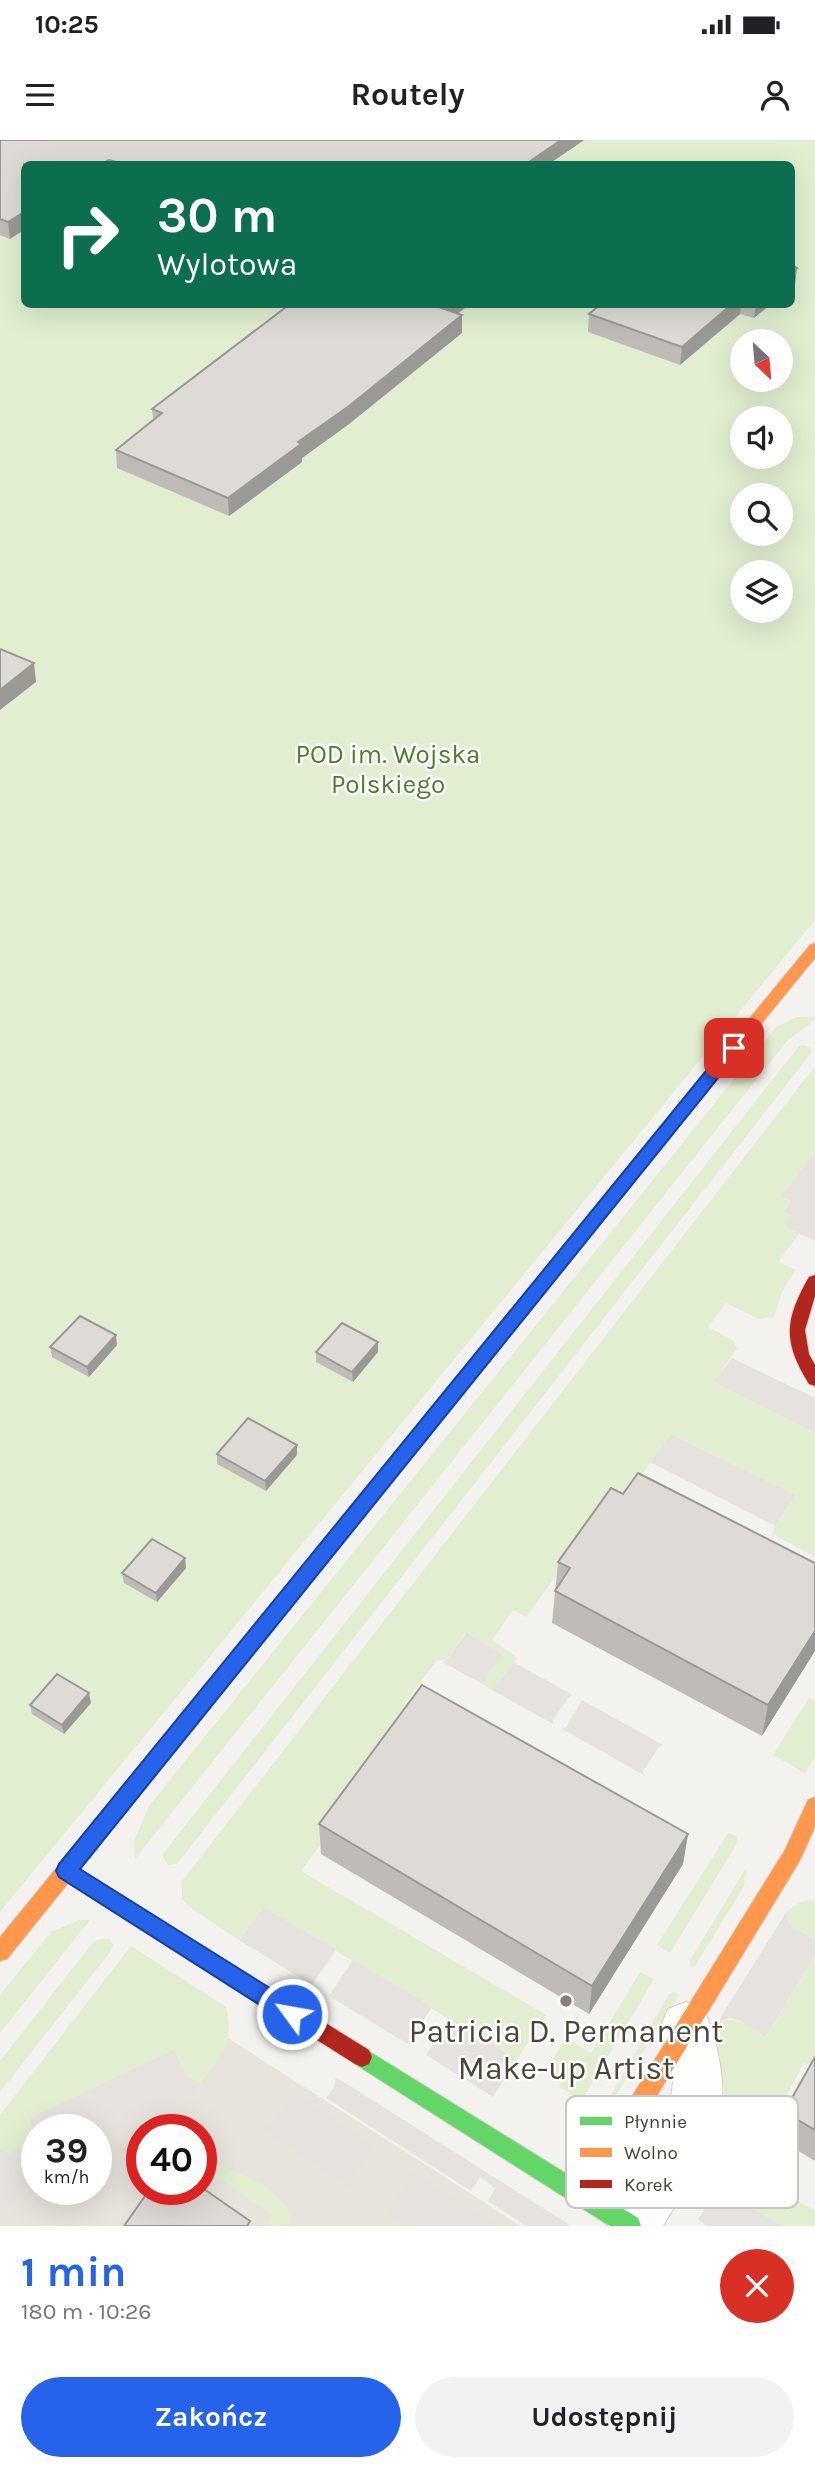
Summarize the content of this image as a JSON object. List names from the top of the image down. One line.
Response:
{"parks":["POD im. Wojska Polskiego"],"places":["Patricia D. Permanent Make-up Artist"],"legend":["Płynnie","Wolno","Korek"],"north":"bottom right","page":{"status":"10:25","header":"Routely","turn":["30 m","Wylotowa"],"speed":"39 km/h","limit":"40","heading":["1 min","180 m · 10:26"],"buttons":["Zakończ","Udostępnij"]}}
